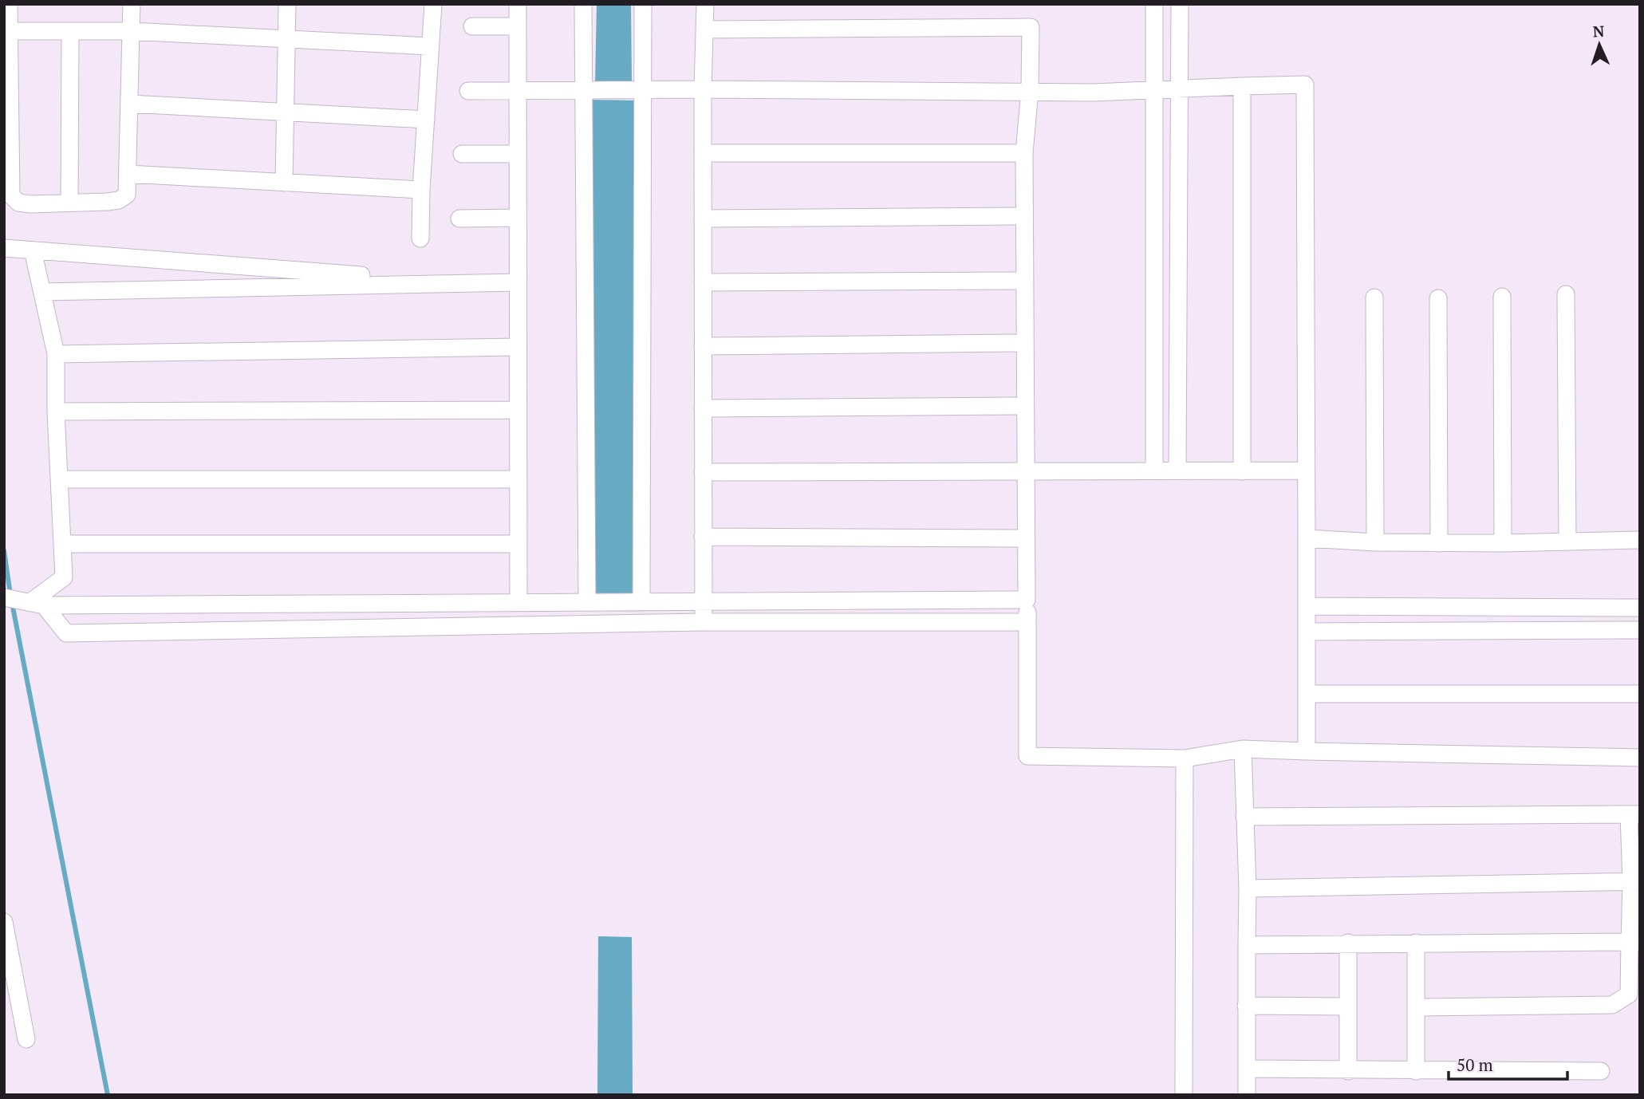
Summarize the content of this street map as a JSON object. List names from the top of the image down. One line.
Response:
{"scale_bar":"50 m","north":"top"}
